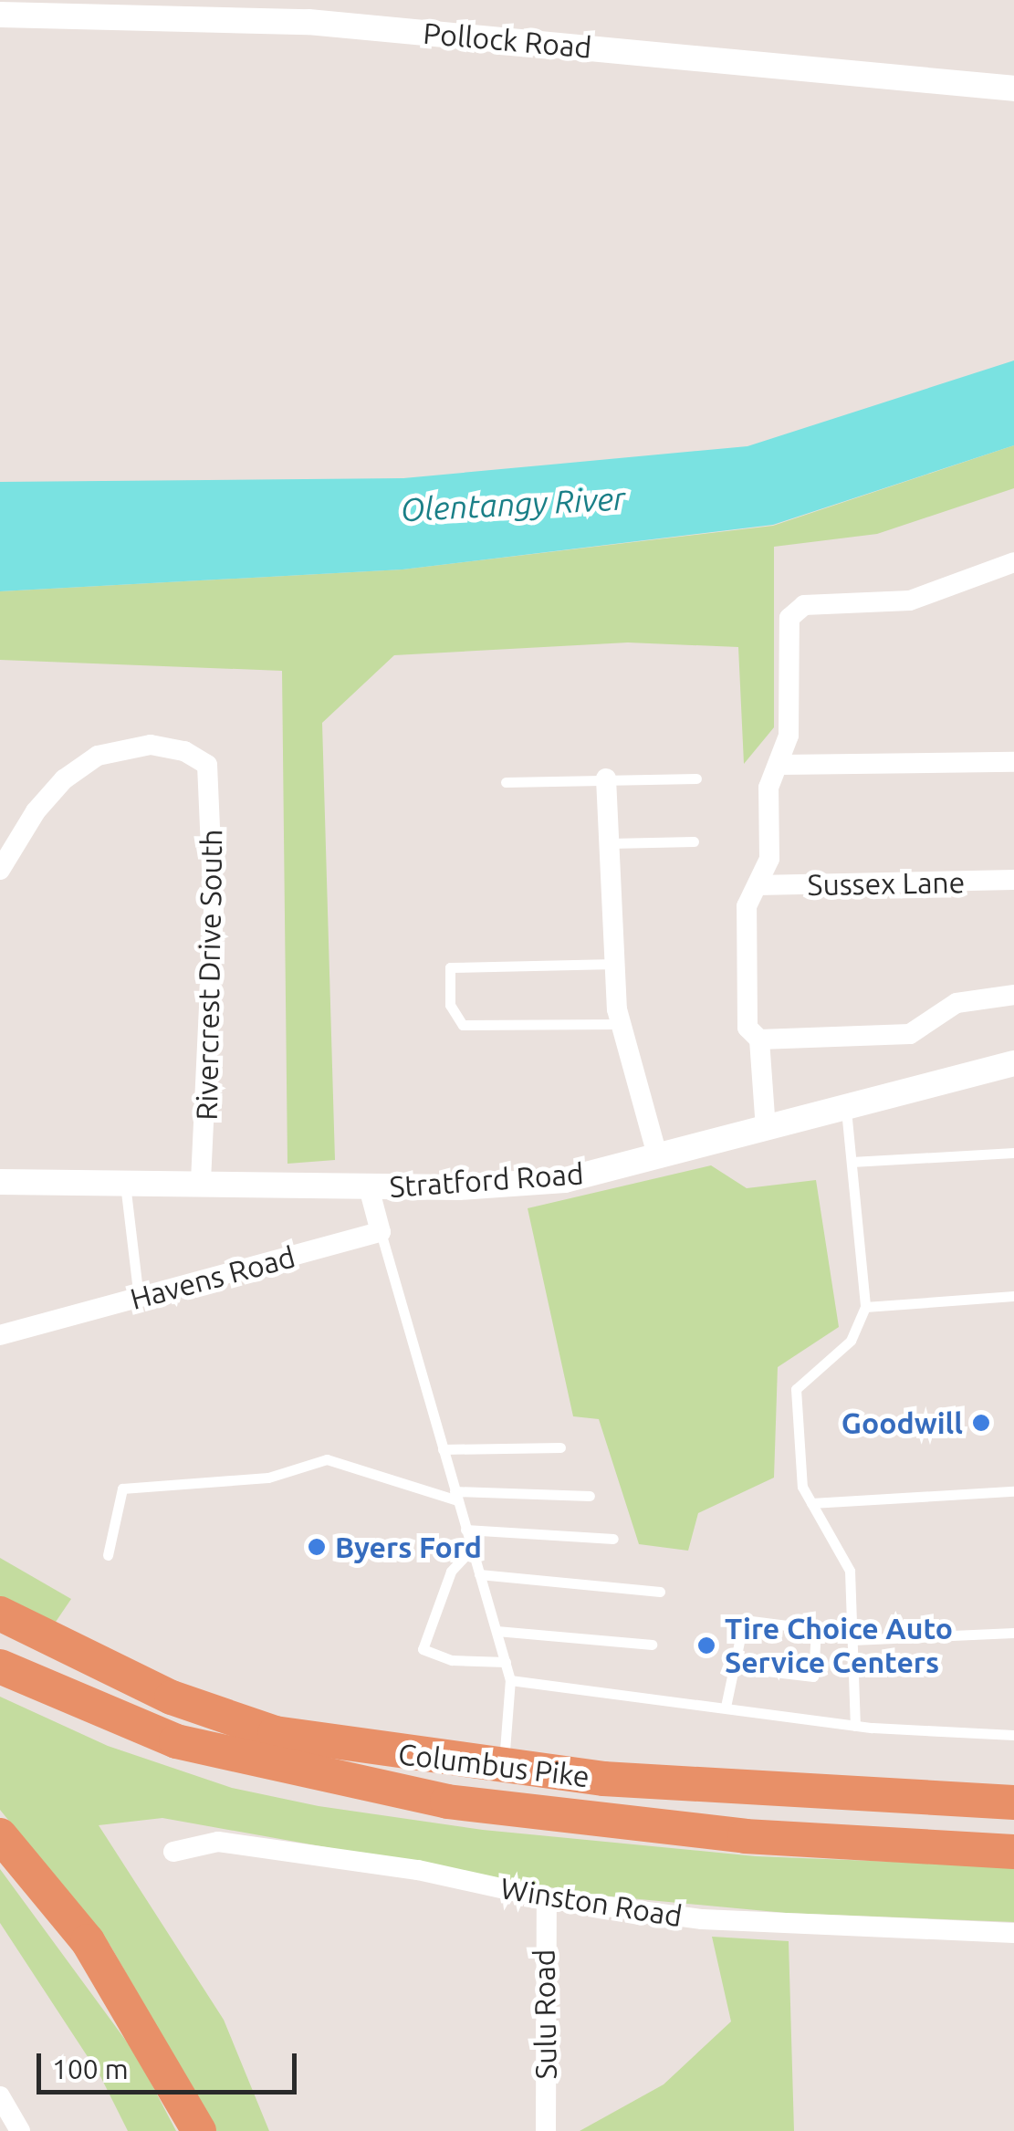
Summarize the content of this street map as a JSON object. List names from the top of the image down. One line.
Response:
{"streets":{"highway":["Columbus Pike"],"street":["Pollock Road","Sussex Lane","Rivercrest Drive South","Stratford Road","Havens Road","Winston Road","Sulu Road"]},"crossings":[["Rivercrest Drive South","Stratford Road"],["Winston Road","Sulu Road"]],"water":["Olentangy River"],"places":["Goodwill","Byers Ford","Tire Choice Auto Service Centers"],"scale_bar":"100 m"}
